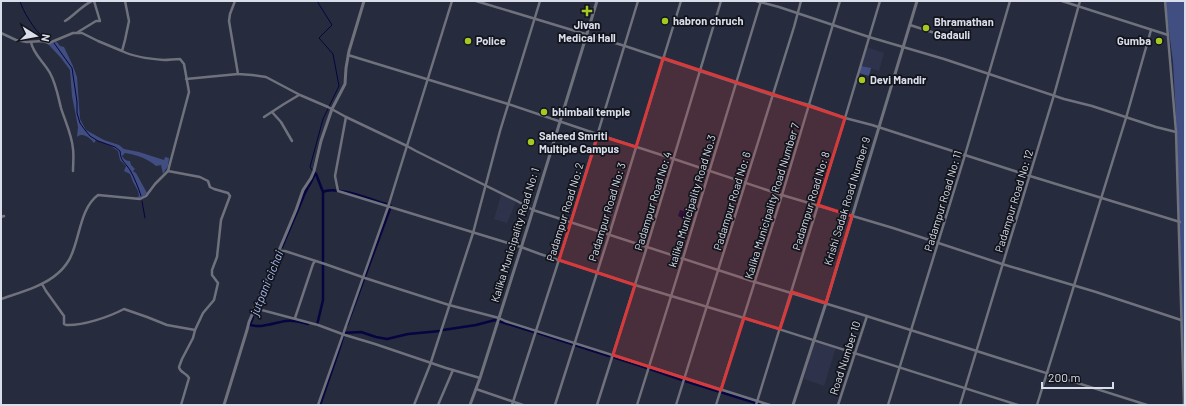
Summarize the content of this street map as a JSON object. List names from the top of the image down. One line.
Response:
{"streets":{"street":["Padampur Road No: 4","kalika Municipality Road No.3","Padampur Road No: 6","Kalika Municipality Road Number 7","Padampur Road No: 8","Krishi Sadak Road Number 9","Padampur Road No: 11","Padampur Road No: 12","Padampur Road No: 2","Padampur Road No: 3","Kalika Municipality Road No: 1","Road Number 10"]},"water":["jutpani cichai"],"places":{"health":["Jivan Medical Hall"],"other":["habron chruch","Bhramathan Gadauli","Police","Gumba","Devi Mandir","bhimbali temple","Saheed Smriti Multiple Campus"]},"scale_bar":"200 m","north":"right"}
